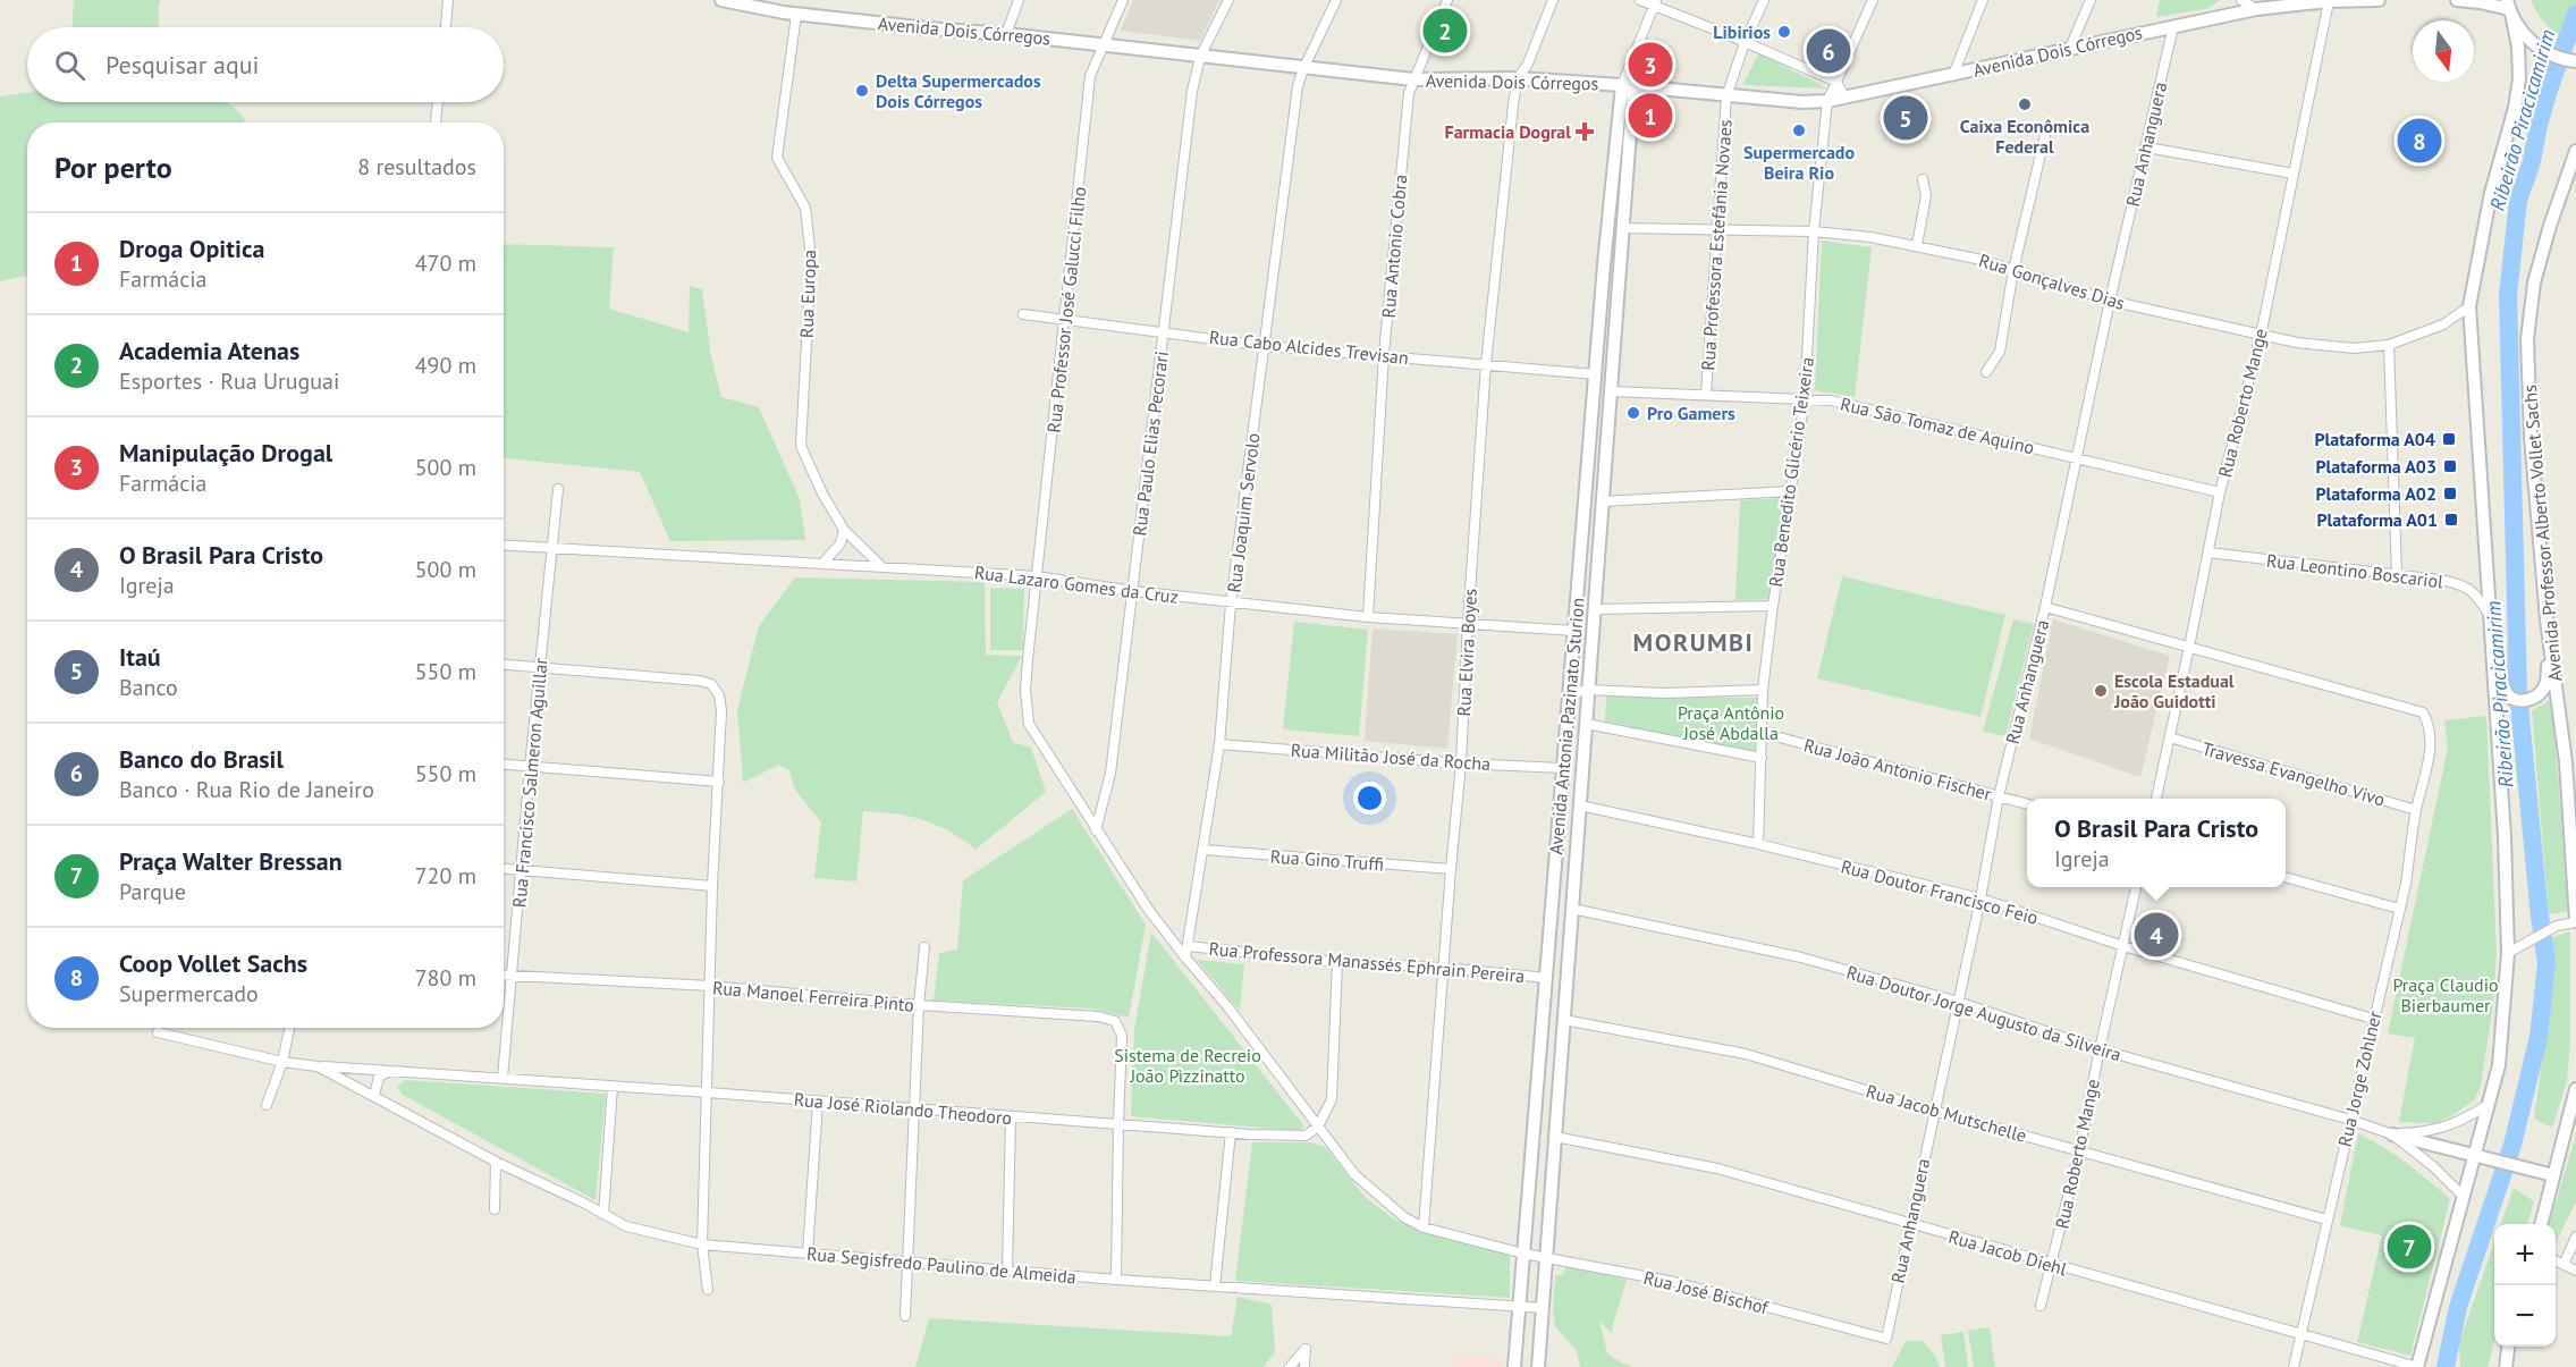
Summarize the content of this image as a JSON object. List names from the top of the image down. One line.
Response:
{"streets":{"main road":["Avenida Dois Córregos","Avenida Professor Alberto Vollet Sachs","Avenida Antonia Pazinato Sturion"],"street":["Rua Anhanguera","Rua Professora Estefânia Novaes","Rua Antonio Cobra","Rua Gonçalves Dias","Rua Europa","Rua Professor José Galucci Filho","Rua Cabo Alcides Trevisan","Rua Roberto Mange","Rua São Tomaz de Aquino","Rua Paulo Elias Pecorari","Rua Benedito Glicério Teixeira","Rua Joaquim Servolo","Rua Leontino Boscariol","Rua Lazaro Gomes da Cruz","Rua Elvira Boyes","Rua Militão José da Rocha","Rua João Antonio Fischer","Travessa Evangelho Vivo","Rua Francisco Salmeron Aguillar","Rua Gino Truffi","Rua Doutor Francisco Feio","Rua Professora Manassés Ephrain Pereira","Rua Manoel Ferreira Pinto","Rua Doutor Jorge Augusto da Silveira","Rua Jorge Zohlner","Rua José Riolando Theodoro","Rua Jacob Mutschelle","Rua Jacob Diehl","Rua Segisfredo Paulino de Almeida","Rua José Bischof"]},"crossings":[["Avenida Dois Córregos","Rua Anhanguera"],["Avenida Dois Córregos","Rua Professora Estefânia Novaes"],["Avenida Dois Córregos","Rua Antonio Cobra"],["Avenida Dois Córregos","Rua Europa"],["Avenida Dois Córregos","Rua Professor José Galucci Filho"],["Avenida Dois Córregos","Rua Roberto Mange"],["Avenida Dois Córregos","Rua Paulo Elias Pecorari"],["Avenida Dois Córregos","Rua Benedito Glicério Teixeira"],["Avenida Dois Córregos","Rua Joaquim Servolo"],["Avenida Dois Córregos","Rua Elvira Boyes"],["Avenida Dois Córregos","Avenida Antonia Pazinato Sturion"],["Rua Anhanguera","Rua Gonçalves Dias"],["Rua Anhanguera","Rua São Tomaz de Aquino"],["Rua Anhanguera","Rua João Antonio Fischer"],["Rua Anhanguera","Rua Doutor Francisco Feio"],["Rua Anhanguera","Rua Doutor Jorge Augusto da Silveira"],["Rua Anhanguera","Rua Jacob Mutschelle"],["Rua Anhanguera","Rua Jacob Diehl"],["Rua Anhanguera","Rua José Bischof"],["Rua Professora Estefânia Novaes","Rua Gonçalves Dias"],["Rua Professora Estefânia Novaes","Rua São Tomaz de Aquino"],["Rua Antonio Cobra","Rua Cabo Alcides Trevisan"],["Rua Antonio Cobra","Rua Lazaro Gomes da Cruz"],["Rua Gonçalves Dias","Rua Roberto Mange"],["Rua Gonçalves Dias","Rua Benedito Glicério Teixeira"],["Rua Gonçalves Dias","Avenida Antonia Pazinato Sturion"],["Rua Europa","Rua Lazaro Gomes da Cruz"],["Rua Professor José Galucci Filho","Rua Cabo Alcides Trevisan"],["Rua Professor José Galucci Filho","Rua Paulo Elias Pecorari"],["Rua Professor José Galucci Filho","Rua Joaquim Servolo"],["Rua Professor José Galucci Filho","Rua Lazaro Gomes da Cruz"],["Rua Professor José Galucci Filho","Rua José Bischof"],["Rua Cabo Alcides Trevisan","Rua Paulo Elias Pecorari"],["Rua Cabo Alcides Trevisan","Rua Joaquim Servolo"],["Rua Cabo Alcides Trevisan","Rua Elvira Boyes"],["Rua Cabo Alcides Trevisan","Avenida Antonia Pazinato Sturion"],["Rua Roberto Mange","Rua São Tomaz de Aquino"],["Rua Roberto Mange","Rua Leontino Boscariol"],["Rua Roberto Mange","Travessa Evangelho Vivo"],["Rua Roberto Mange","Rua Doutor Francisco Feio"],["Rua Roberto Mange","Rua Doutor Jorge Augusto da Silveira"],["Rua Roberto Mange","Rua Jorge Zohlner"],["Rua Roberto Mange","Rua Jacob Mutschelle"],["Rua Roberto Mange","Rua Jacob Diehl"],["Rua São Tomaz de Aquino","Rua Benedito Glicério Teixeira"],["Rua São Tomaz de Aquino","Avenida Antonia Pazinato Sturion"],["Rua Paulo Elias Pecorari","Rua Lazaro Gomes da Cruz"],["Rua Benedito Glicério Teixeira","Rua João Antonio Fischer"],["Rua Benedito Glicério Teixeira","Rua Doutor Francisco Feio"],["Rua Joaquim Servolo","Rua Lazaro Gomes da Cruz"],["Rua Joaquim Servolo","Rua Militão José da Rocha"],["Rua Joaquim Servolo","Rua Gino Truffi"],["Rua Joaquim Servolo","Rua Professora Manassés Ephrain Pereira"],["Rua Joaquim Servolo","Rua José Bischof"],["Rua Lazaro Gomes da Cruz","Rua Elvira Boyes"],["Rua Lazaro Gomes da Cruz","Avenida Antonia Pazinato Sturion"],["Rua Lazaro Gomes da Cruz","Rua Francisco Salmeron Aguillar"],["Rua Elvira Boyes","Rua Militão José da Rocha"],["Rua Elvira Boyes","Rua Gino Truffi"],["Rua Elvira Boyes","Rua Professora Manassés Ephrain Pereira"],["Rua Elvira Boyes","Rua José Bischof"],["Avenida Antonia Pazinato Sturion","Rua Militão José da Rocha"],["Avenida Antonia Pazinato Sturion","Rua Doutor Francisco Feio"],["Avenida Antonia Pazinato Sturion","Rua Professora Manassés Ephrain Pereira"],["Avenida Antonia Pazinato Sturion","Rua Doutor Jorge Augusto da Silveira"],["Avenida Antonia Pazinato Sturion","Rua Jacob Mutschelle"],["Avenida Antonia Pazinato Sturion","Rua Jacob Diehl"],["Avenida Antonia Pazinato Sturion","Rua Segisfredo Paulino de Almeida"],["Avenida Antonia Pazinato Sturion","Rua José Bischof"],["Travessa Evangelho Vivo","Rua Jorge Zohlner"],["Rua Francisco Salmeron Aguillar","Rua Manoel Ferreira Pinto"],["Rua Francisco Salmeron Aguillar","Rua José Riolando Theodoro"],["Rua Doutor Francisco Feio","Rua Jorge Zohlner"],["Rua Manoel Ferreira Pinto","Rua José Riolando Theodoro"],["Rua Doutor Jorge Augusto da Silveira","Rua Jorge Zohlner"],["Rua Jorge Zohlner","Rua Jacob Mutschelle"],["Rua Jorge Zohlner","Rua Jacob Diehl"],["Rua José Riolando Theodoro","Rua Segisfredo Paulino de Almeida"],["Rua José Riolando Theodoro","Rua José Bischof"]],"districts":["MORUMBI"],"water":["Ribeirão Piracicamirim"],"parks":["Praça Antônio José Abdalla","Praça Claudio Bierbaumer","Sistema de Recreio João Pìzzinatto"],"places":{"other":["Libirios","Delta Supermercados Dois Córregos","Caixa Econômica Federal","Supermercado Beira Rio","Pro Gamers","Escola Estadual João Guidotti"],"health":["Farmacia Dogral"],"transit":["Plataforma A04","Plataforma A03","Plataforma A02","Plataforma A01"]},"north":"bottom","page":{"pins":["2","6","3","1","5","8","4","7"],"search":"Pesquisar aqui","heading":["Por perto","8 resultados"],"list":[{"mark":"1","name":"Droga Opitica","note":"Farmácia","value":"470 m"},{"mark":"2","name":"Academia Atenas","note":"Esportes · Rua Uruguai","value":"490 m"},{"mark":"3","name":"Manipulação Drogal","note":"Farmácia","value":"500 m"},{"mark":"4","name":"O Brasil Para Cristo","note":"Igreja","value":"500 m"},{"mark":"5","name":"Itaú","note":"Banco","value":"550 m"},{"mark":"6","name":"Banco do Brasil","note":"Banco · Rua Rio de Janeiro","value":"550 m"},{"mark":"7","name":"Praça Walter Bressan","note":"Parque","value":"720 m"},{"mark":"8","name":"Coop Vollet Sachs","note":"Supermercado","value":"780 m"}],"popup":["O Brasil Para Cristo","Igreja"],"map_buttons":["+","−"]}}
